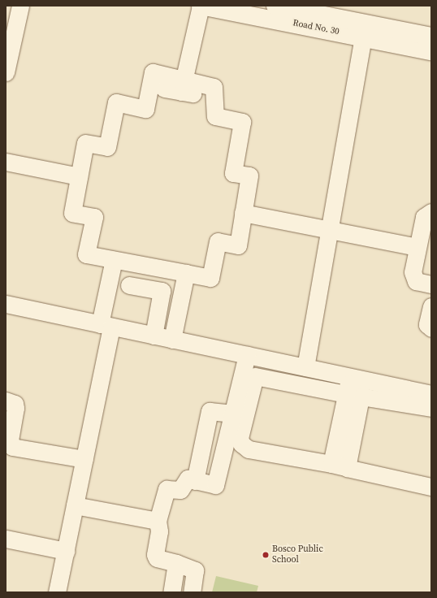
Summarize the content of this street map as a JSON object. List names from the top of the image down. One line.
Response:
{"streets":{"street":["Road No. 30"]},"places":["Bosco Public School"]}
